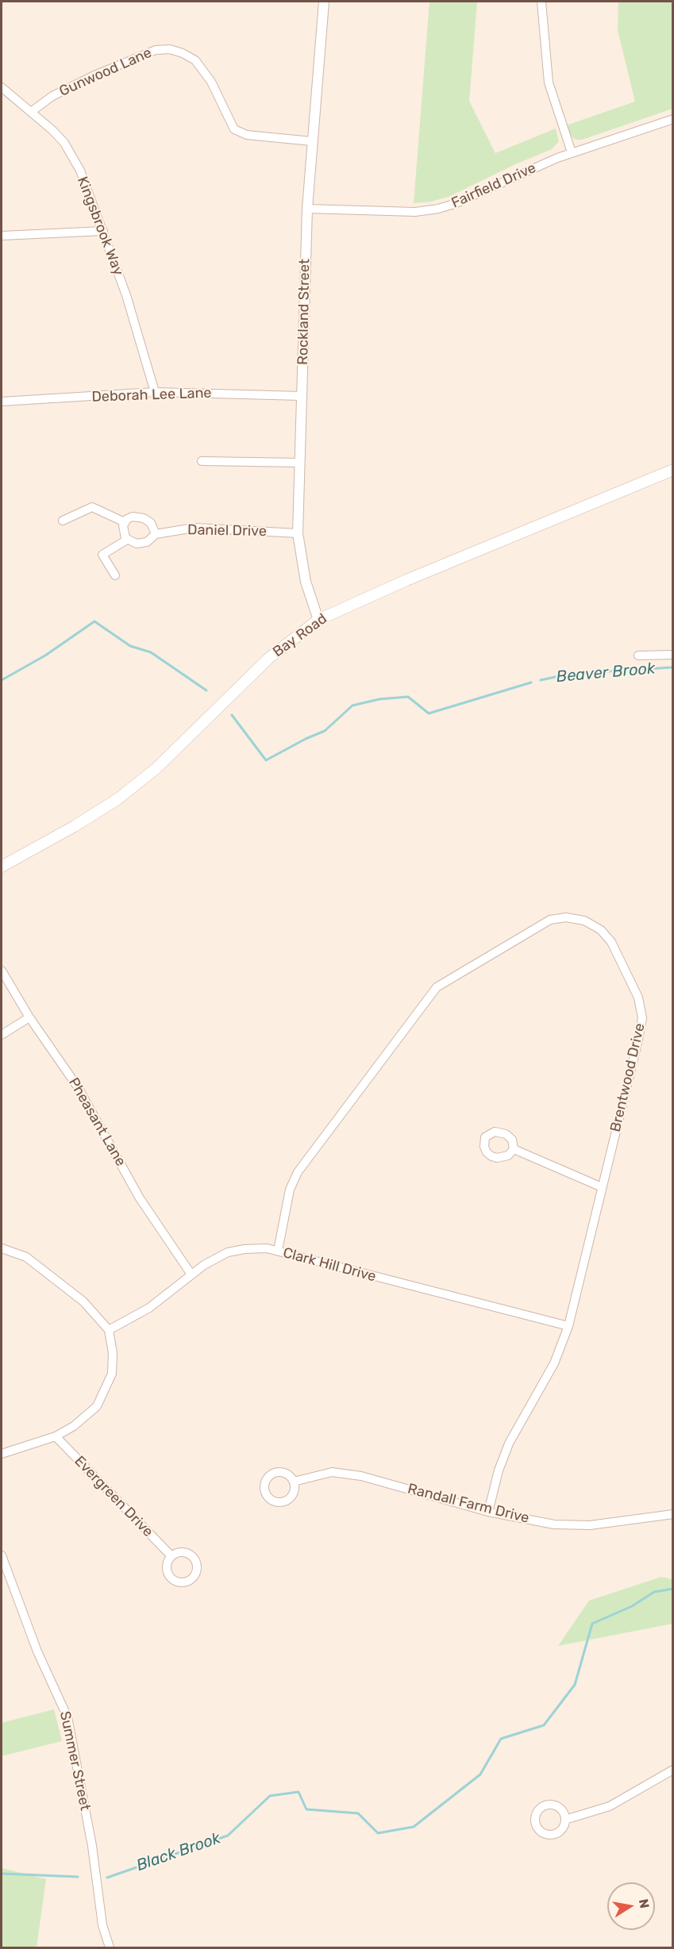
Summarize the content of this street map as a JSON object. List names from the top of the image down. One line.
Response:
{"streets":{"main road":["Bay Road"],"street":["Gunwood Lane","Fairfield Drive","Kingsbrook Way","Rockland Street","Deborah Lee Lane","Daniel Drive","Brentwood Drive","Pheasant Lane","Clark Hill Drive","Evergreen Drive","Randall Farm Drive","Summer Street"]},"crossings":[["Gunwood Lane","Kingsbrook Way"],["Gunwood Lane","Rockland Street"],["Fairfield Drive","Rockland Street"],["Kingsbrook Way","Deborah Lee Lane"],["Rockland Street","Deborah Lee Lane"],["Rockland Street","Daniel Drive"],["Rockland Street","Bay Road"],["Brentwood Drive","Clark Hill Drive"],["Brentwood Drive","Randall Farm Drive"],["Pheasant Lane","Clark Hill Drive"]],"water":["Beaver Brook","Black Brook"],"north":"right"}
